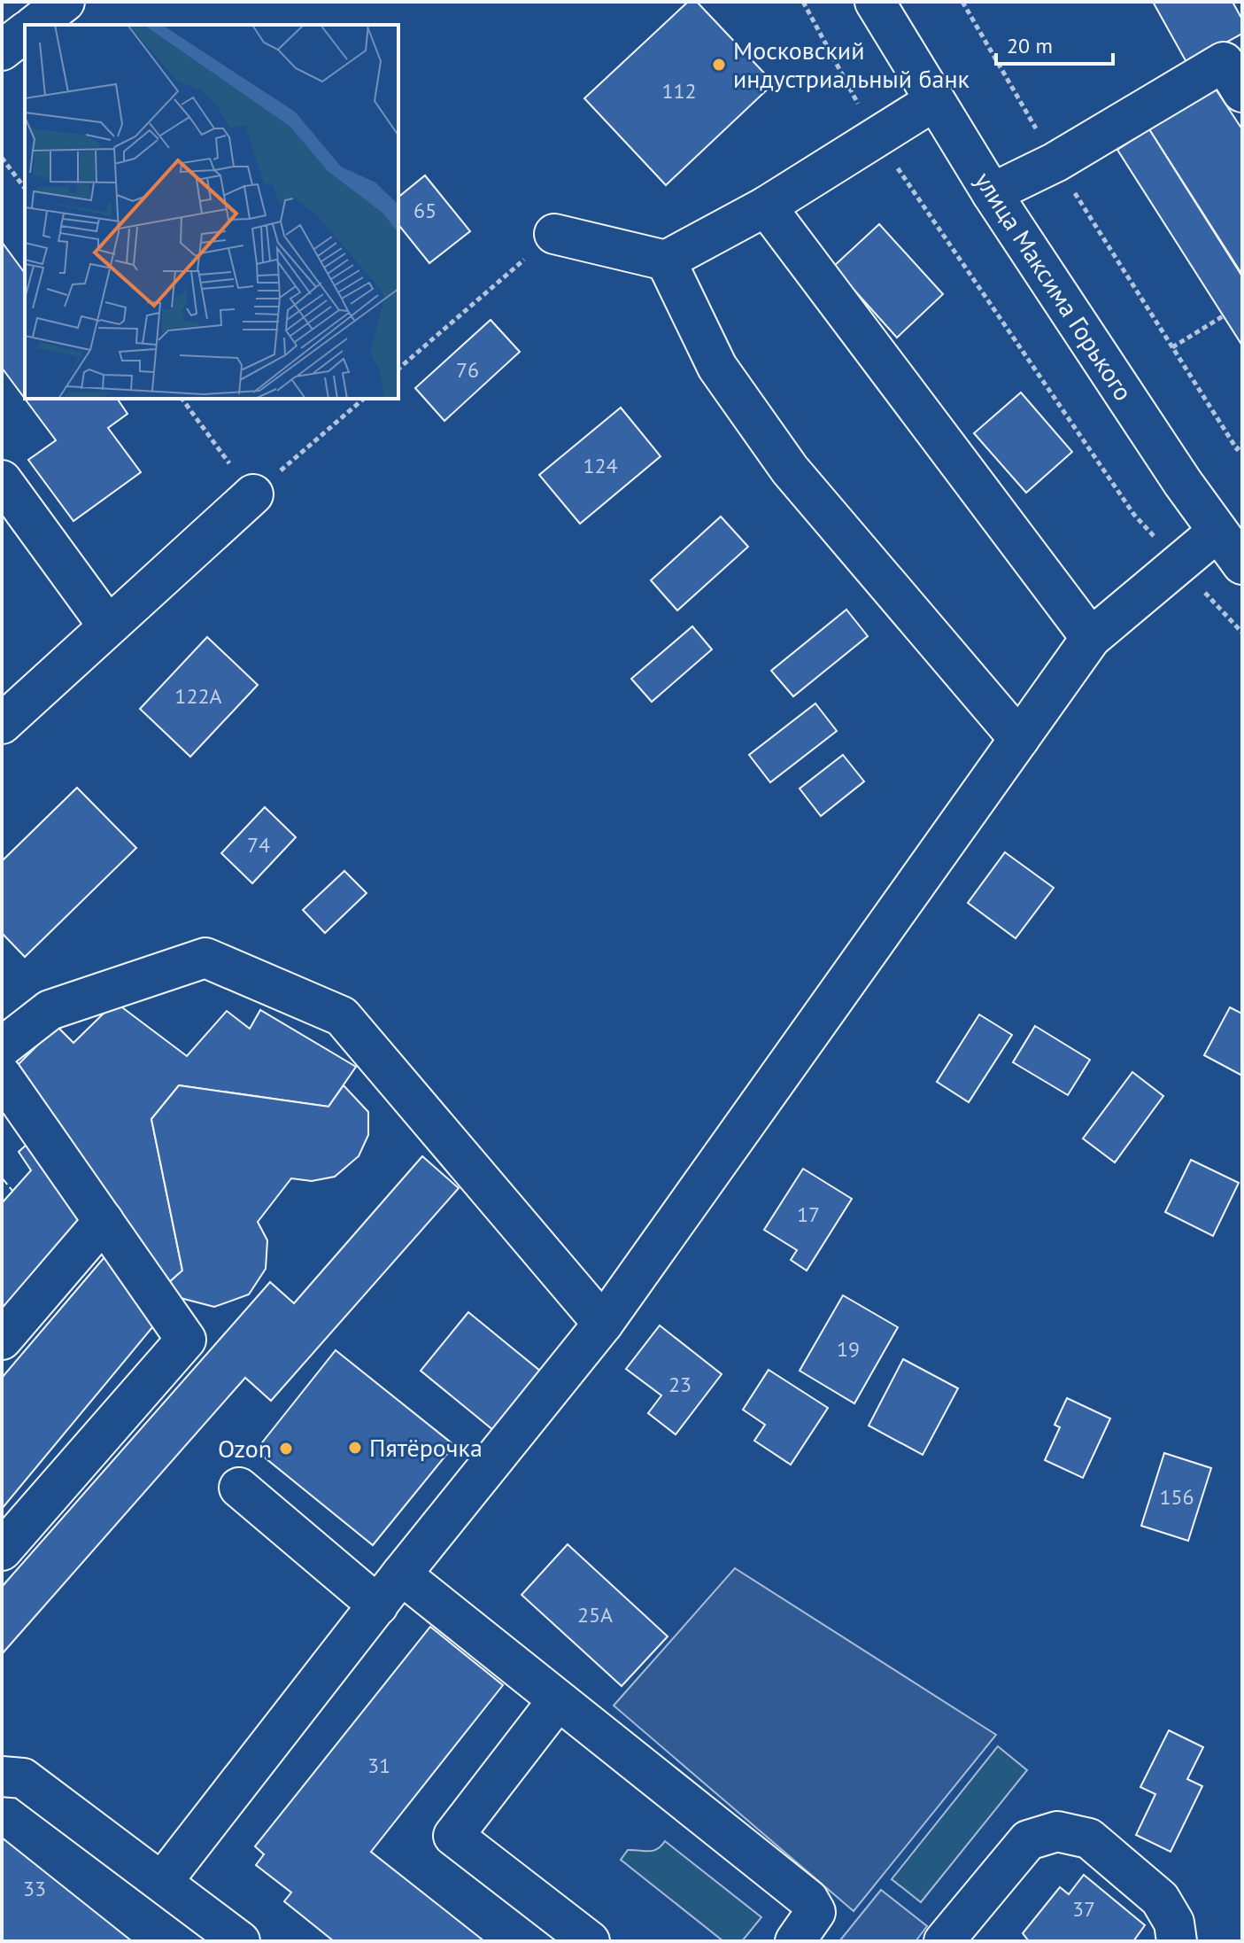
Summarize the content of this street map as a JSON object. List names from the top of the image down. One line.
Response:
{"streets":{"street":["улица Максима Горького"]},"places":["Московский индустриальный банк","Пятёрочка","Ozon"],"house_numbers":["112","65","76","124","122А","74","17","19","23","156","25А","31","33","37"],"scale_bar":"20 m"}
